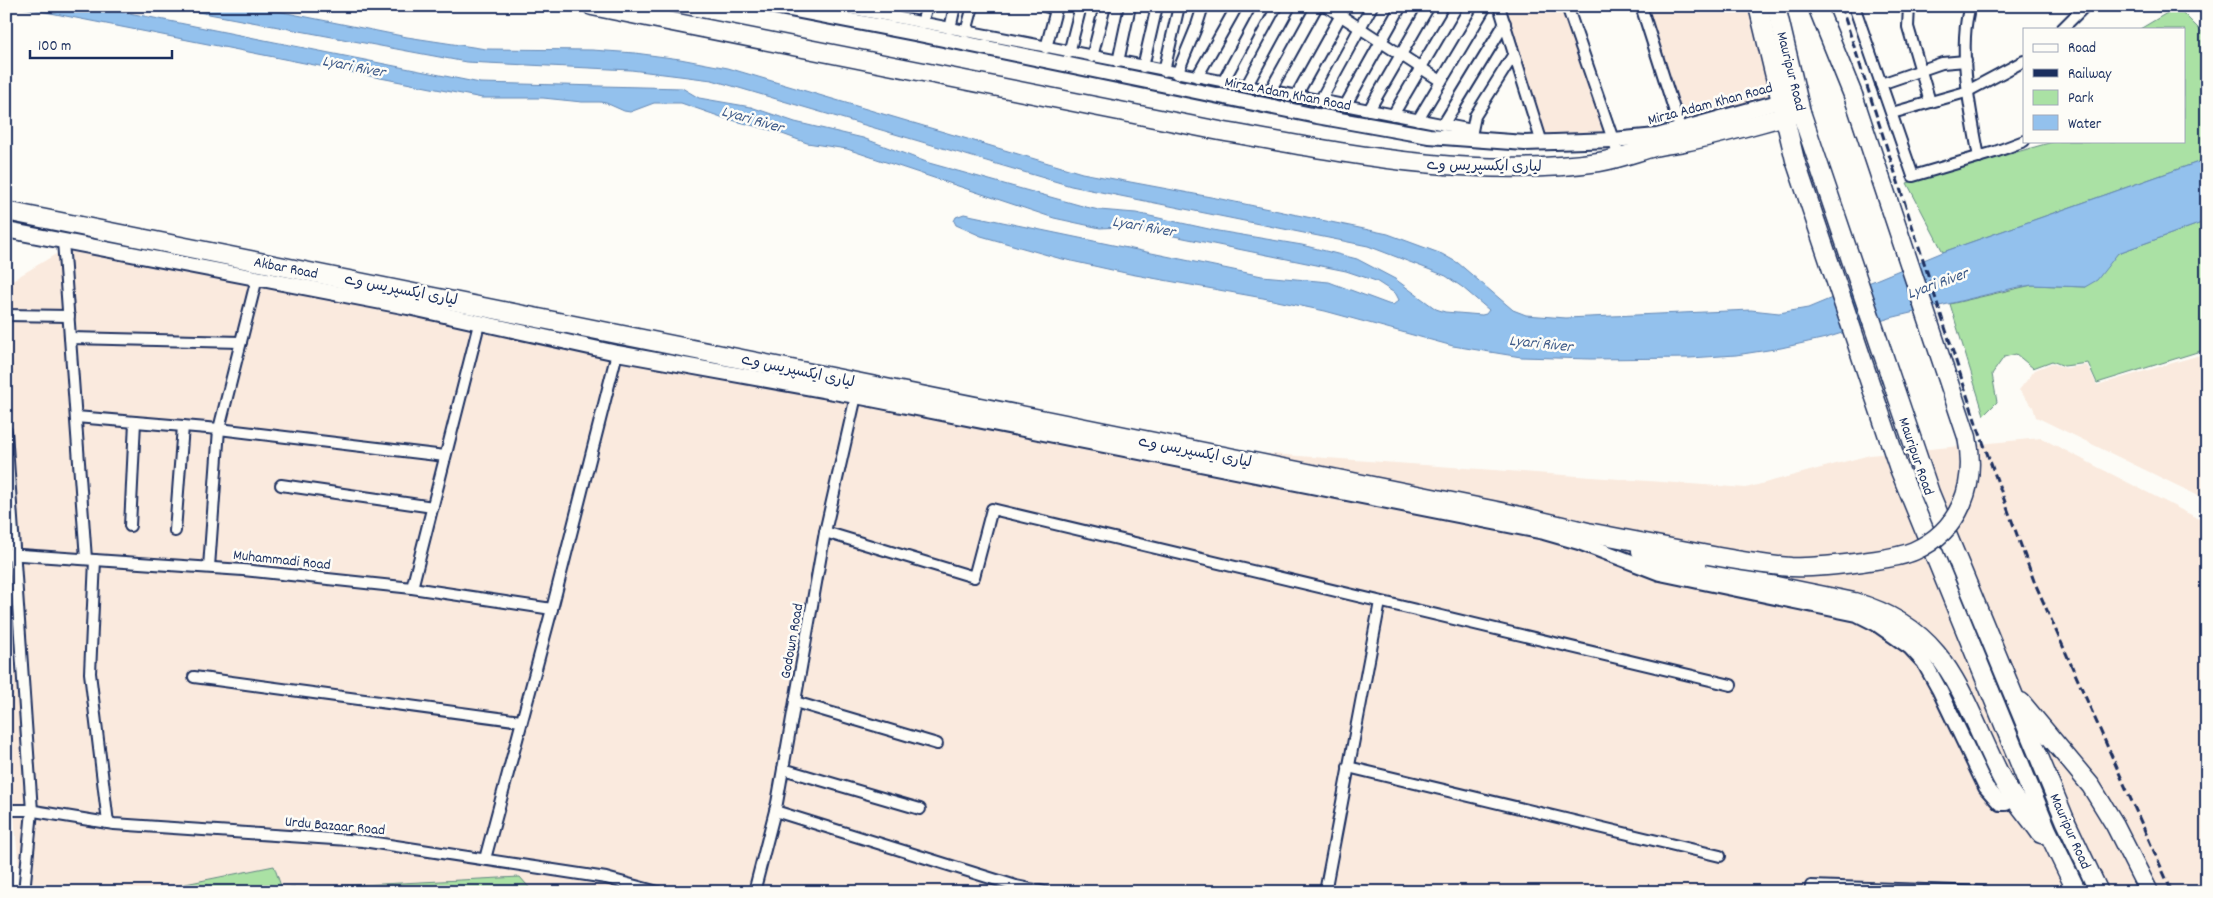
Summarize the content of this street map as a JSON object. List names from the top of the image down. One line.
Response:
{"streets":{"highway":["Mauripur Road","لیاری ایکسپریس وے"],"street":["Mirza Adam Khan Road","Akbar Road","Muhammadi Road","Godown Road","Urdu Bazaar Road"]},"crossings":[["Mauripur Road","Mirza Adam Khan Road"],["Mauripur Road","لیاری ایکسپریس وے"],["Mirza Adam Khan Road","لیاری ایکسپریس وے"],["Akbar Road","Godown Road"]],"water":["Lyari River"],"legend":["Road","Railway","Park","Water"],"scale_bar":"100 m"}
